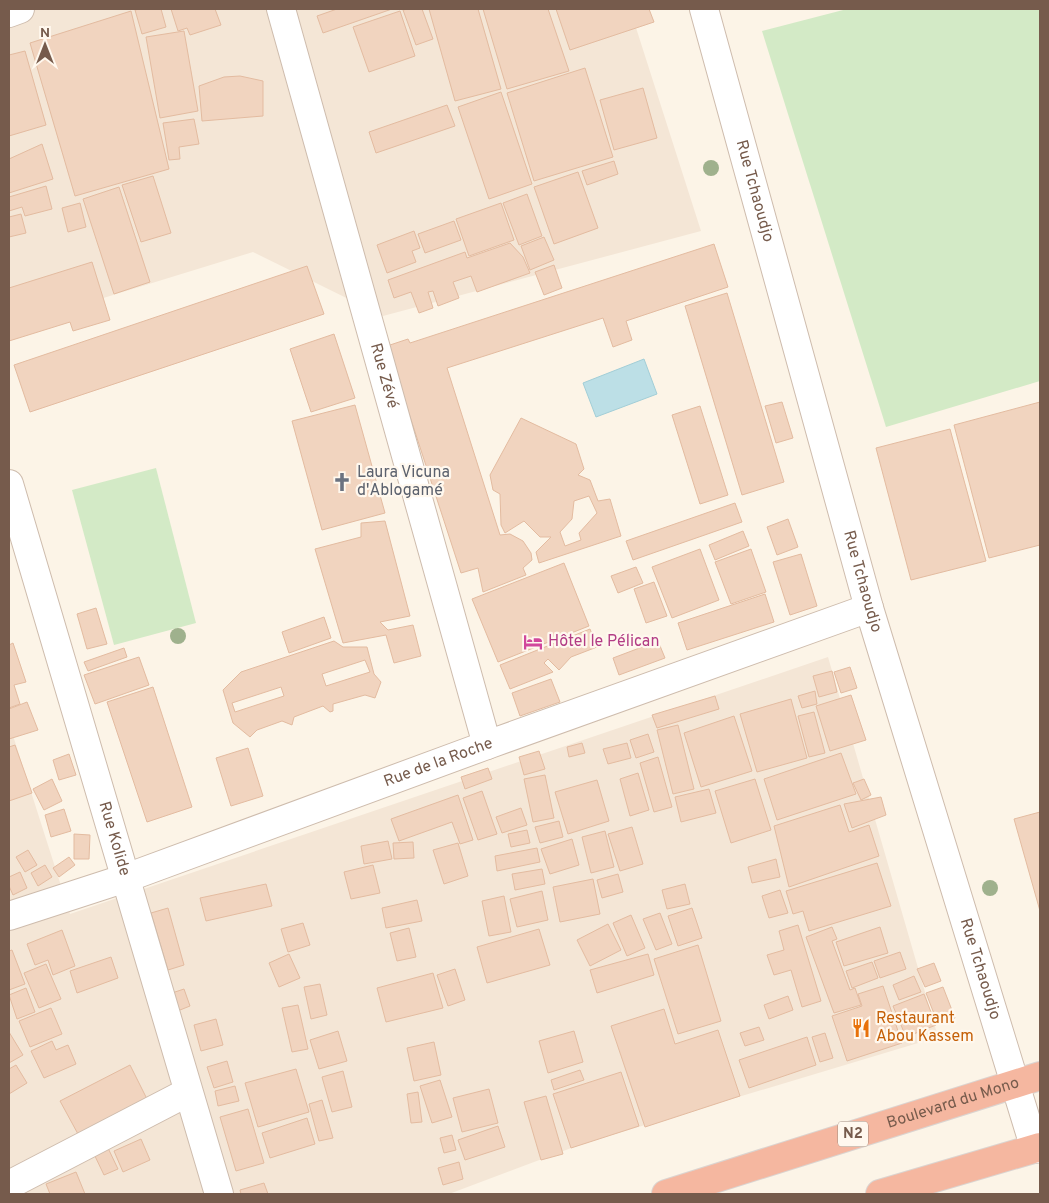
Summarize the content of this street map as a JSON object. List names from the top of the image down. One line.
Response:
{"streets":{"highway":["Boulevard du Mono","N2"],"street":["Rue Tchaoudjo","Rue Zévé","Rue de la Roche","Rue Kolide"]},"crossings":[["Rue Tchaoudjo","Rue de la Roche"],["Rue Tchaoudjo","Boulevard du Mono"],["Rue Zévé","Rue de la Roche"],["Rue de la Roche","Rue Kolide"]],"places":{"church":["Laura Vicuna d'Ablogamé"],"hotel":["Hôtel le Pélican"],"restaurant":["Restaurant Abou Kassem"]},"north":"top"}
